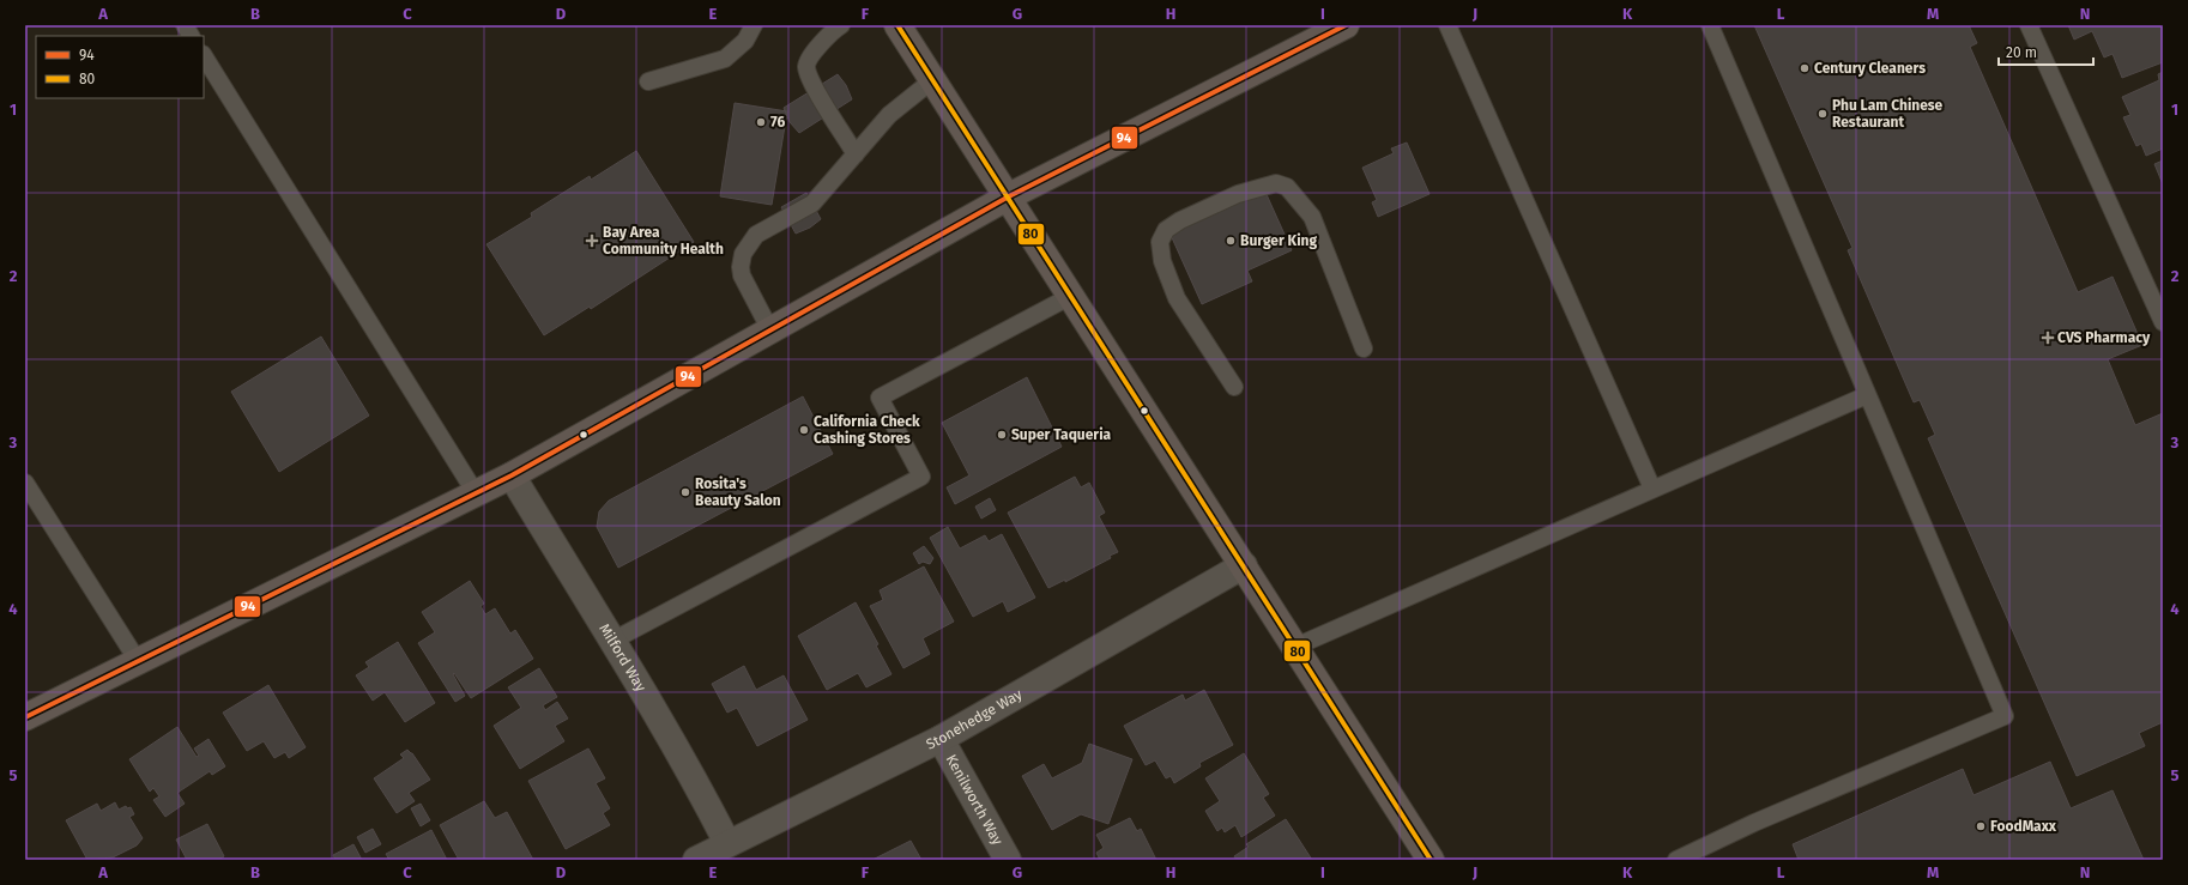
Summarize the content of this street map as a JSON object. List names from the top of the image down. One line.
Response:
{"streets":{"street":["Milford Way","Stonehedge Way","Kenilworth Way"]},"crossings":[["Milford Way","Stonehedge Way"],["Stonehedge Way","Kenilworth Way"]],"places":{"other":["Century Cleaners","Phu Lam Chinese Restaurant","76","Burger King","California Check Cashing Stores","Super Taqueria","Rosita's Beauty Salon","FoodMaxx"],"health":["Bay Area Community Health","CVS Pharmacy"]},"lines":["transit line 94","transit line 80"],"legend":["94","80"],"scale_bar":"20 m","grid":{"columns":["A","B","C","D","E","F","G","H","I","J","K","L","M","N"],"rows":["1","2","3","4","5"]}}
